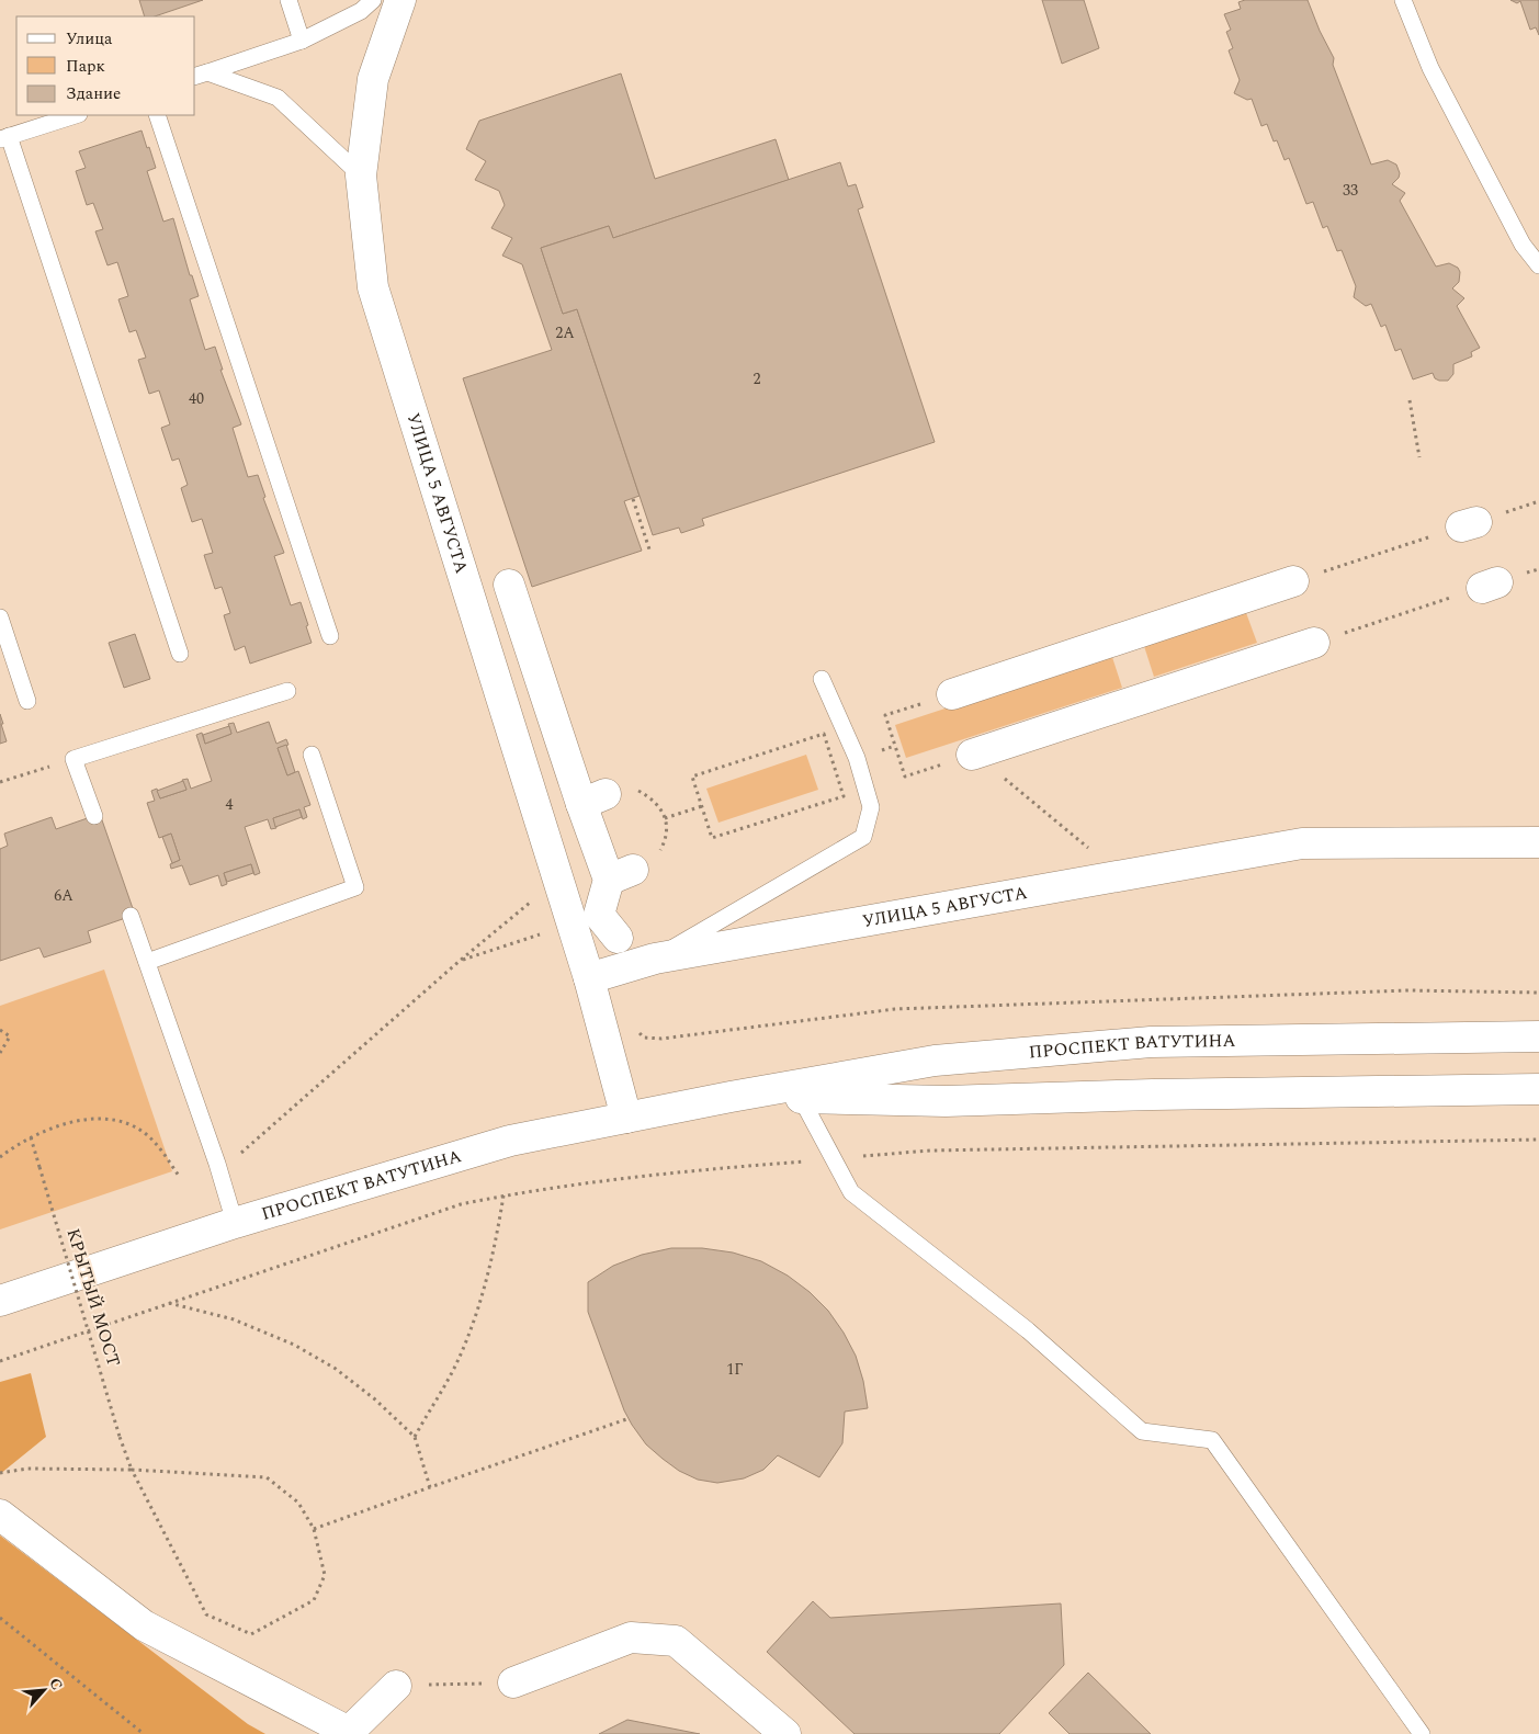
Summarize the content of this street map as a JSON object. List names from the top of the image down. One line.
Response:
{"streets":{"street":["УЛИЦА 5 АВГУСТА","ПРОСПЕКТ ВАТУТИНА"],"path":["КРЫТЫЙ МОСТ"]},"crossings":[["УЛИЦА 5 АВГУСТА","ПРОСПЕКТ ВАТУТИНА"]],"house_numbers":["33","2А","2","40","4","6А","1Г"],"legend":["Улица","Парк","Здание"],"north":"top right"}
